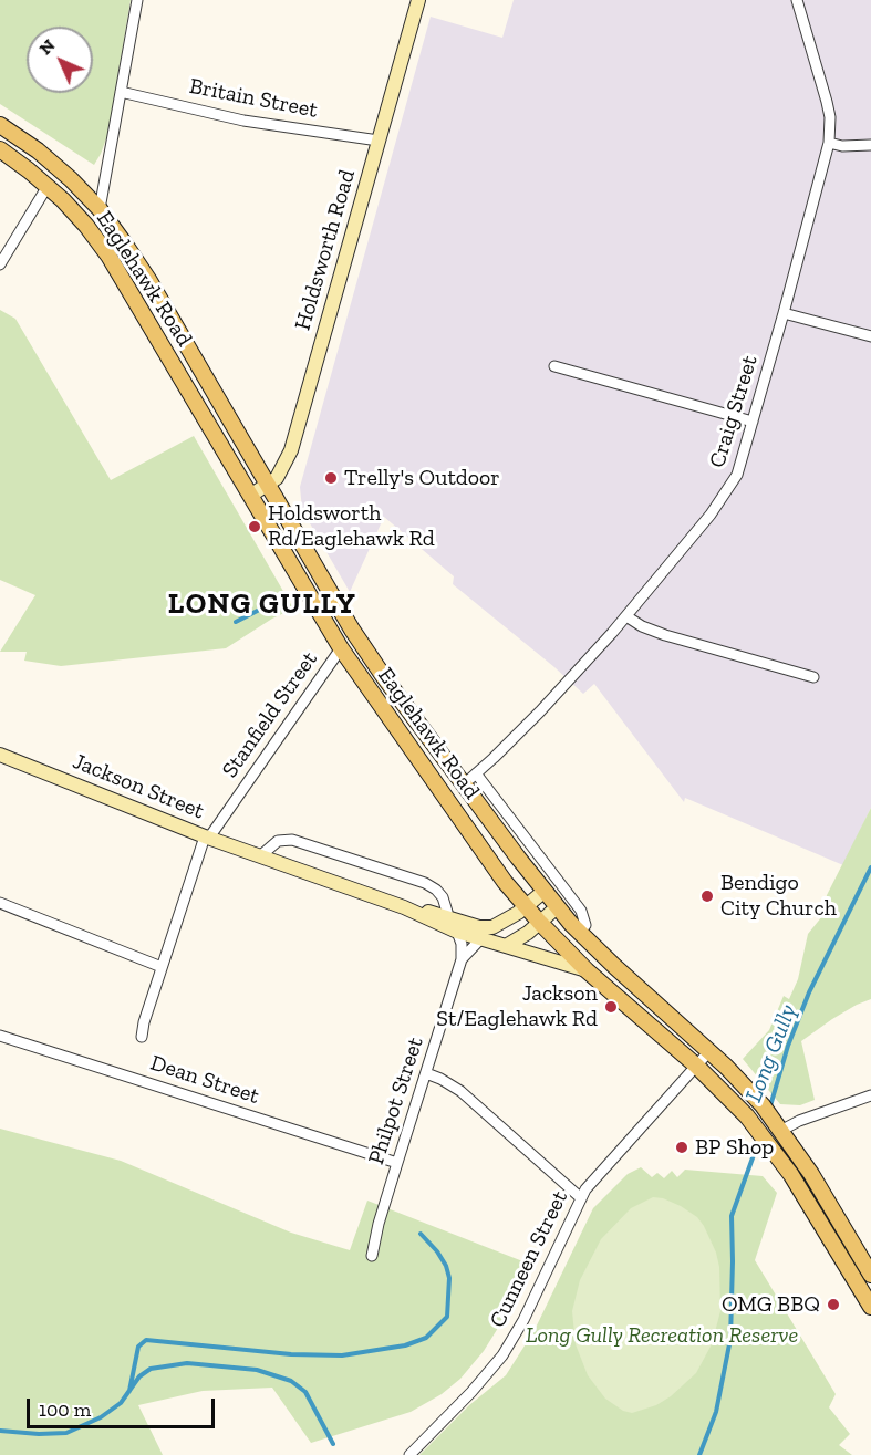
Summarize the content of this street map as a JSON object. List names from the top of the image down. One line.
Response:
{"streets":{"main road":["Eaglehawk Road"],"street":["Britain Street","Holdsworth Road","Craig Street","Stanfield Street","Jackson Street","Dean Street","Philpot Street","Cunneen Street"]},"crossings":[["Britain Street","Holdsworth Road"],["Holdsworth Road","Eaglehawk Road"],["Eaglehawk Road","Craig Street"],["Eaglehawk Road","Stanfield Street"],["Eaglehawk Road","Jackson Street"],["Eaglehawk Road","Cunneen Street"],["Stanfield Street","Jackson Street"],["Jackson Street","Philpot Street"],["Dean Street","Philpot Street"]],"districts":["LONG GULLY"],"water":["Long Gully"],"parks":["Long Gully Recreation Reserve"],"places":["Trelly's Outdoor","Holdsworth Rd/Eaglehawk Rd","Bendigo City Church","Jackson St/Eaglehawk Rd","BP Shop","OMG BBQ"],"scale_bar":"100 m","north":"top left"}
